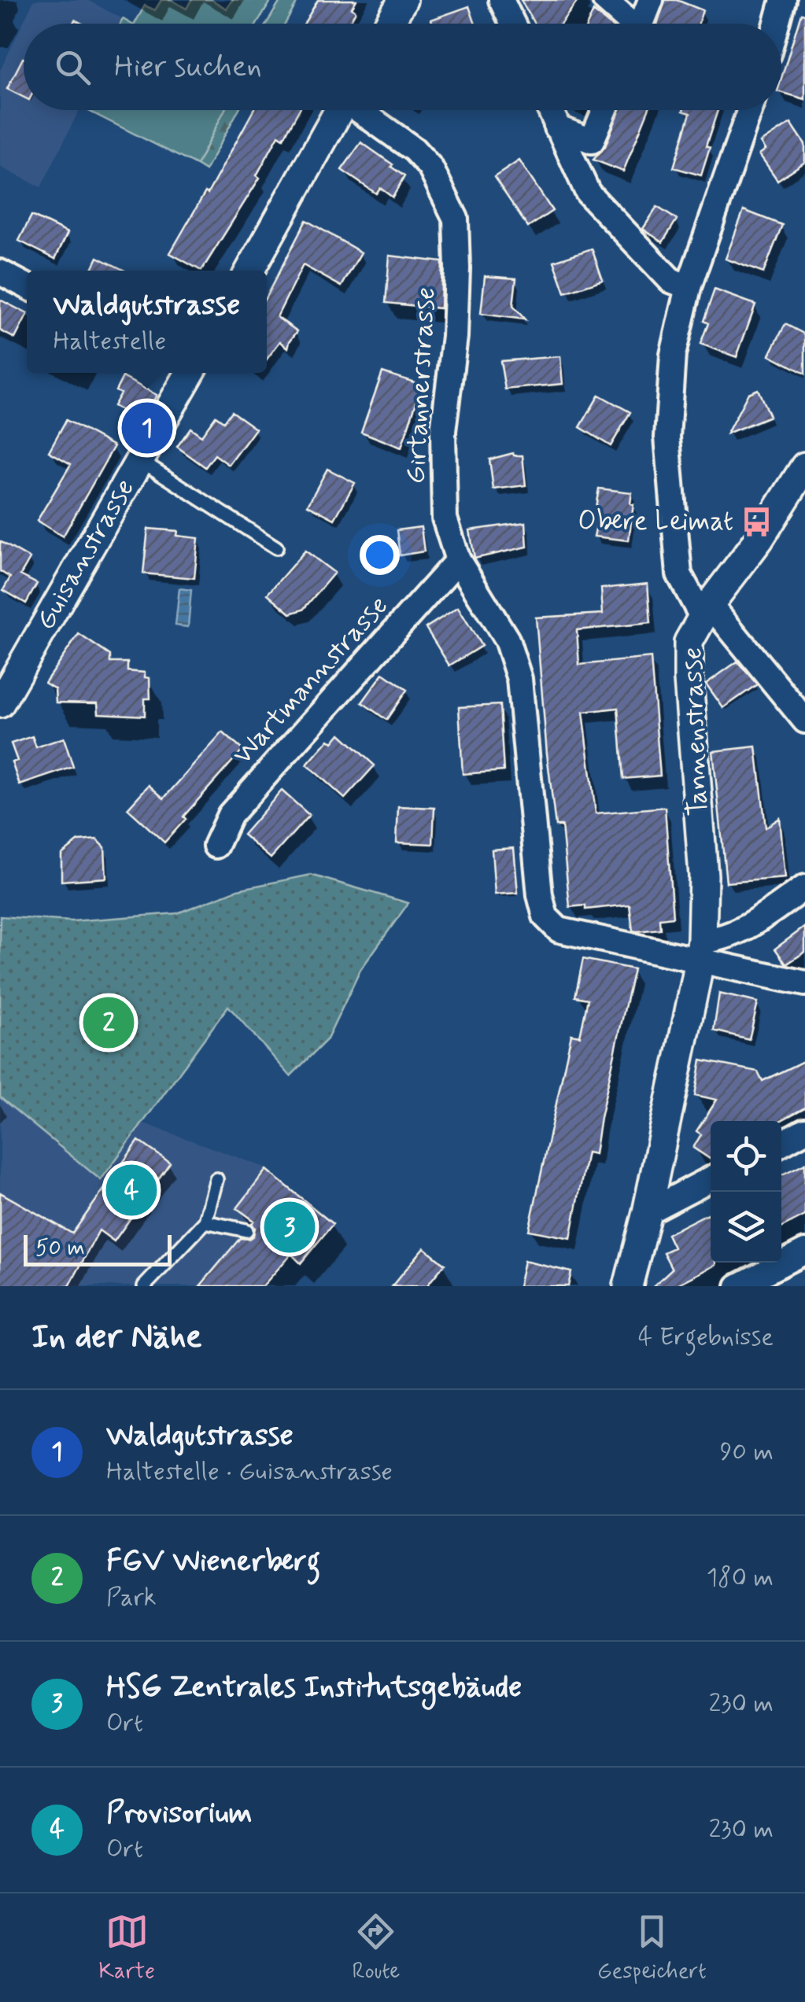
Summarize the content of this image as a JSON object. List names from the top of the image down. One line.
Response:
{"streets":{"street":["Girtannerstrasse","Guisanstrasse","Wartmannstrasse","Tannenstrasse"]},"crossings":[["Girtannerstrasse","Wartmannstrasse"],["Girtannerstrasse","Tannenstrasse"]],"places":{"bus stop":["Obere Leimat"]},"scale_bar":"50 m","page":{"search":"Hier suchen","popup":["Waldgutstrasse","Haltestelle"],"pins":["1","2","4","3"],"scale":"50 m","heading":["In der Nähe","4 Ergebnisse"],"list":[{"mark":"1","name":"Waldgutstrasse","note":"Haltestelle · Guisanstrasse","value":"90 m"},{"mark":"2","name":"FGV Wienerberg","note":"Park","value":"180 m"},{"mark":"3","name":"HSG Zentrales Institutsgebäude","note":"Ort","value":"230 m"},{"mark":"4","name":"Provisorium","note":"Ort","value":"230 m"}],"nav":["Karte","Route","Gespeichert"]}}
